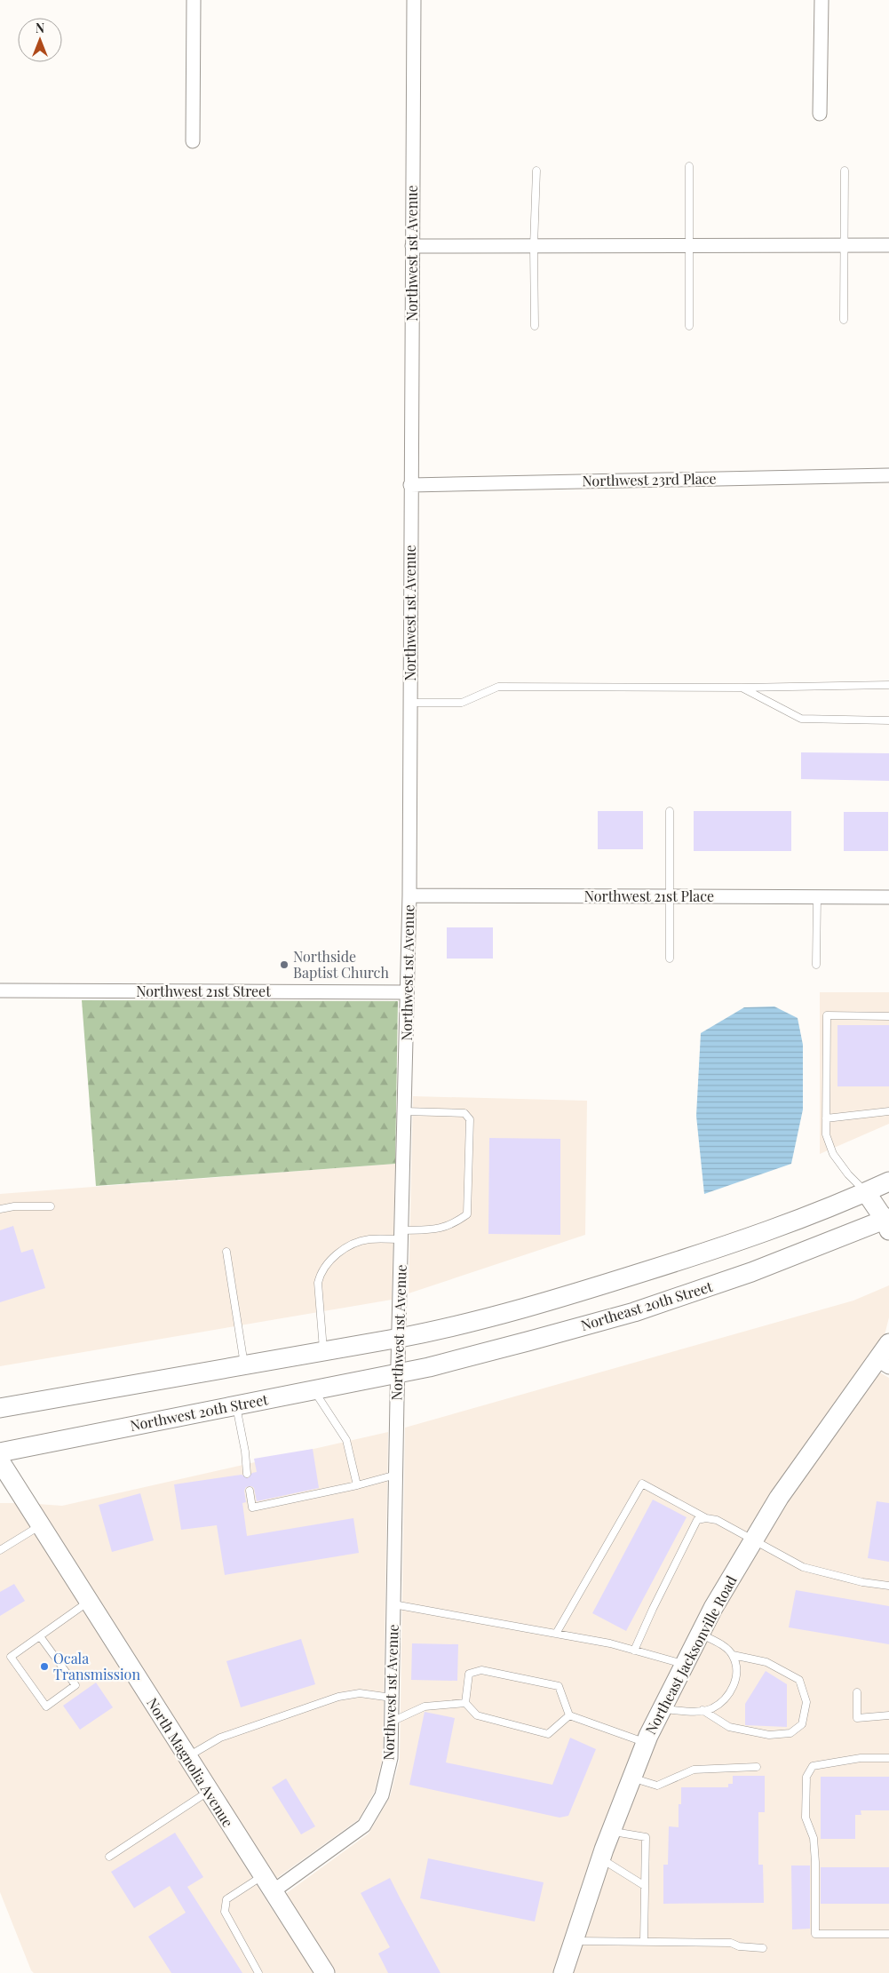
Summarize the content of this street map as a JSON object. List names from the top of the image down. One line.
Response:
{"streets":{"main road":["Northeast 20th Street","Northwest 20th Street","Northeast Jacksonville Road","North Magnolia Avenue"],"street":["Northwest 1st Avenue","Northwest 23rd Place","Northwest 21st Place","Northwest 21st Street"]},"crossings":[["Northwest 1st Avenue","Northwest 23rd Place"],["Northwest 1st Avenue","Northwest 21st Place"],["Northwest 1st Avenue","Northwest 21st Street"],["Northwest 1st Avenue","Northeast 20th Street"],["Northwest 1st Avenue","Northwest 20th Street"],["Northwest 1st Avenue","North Magnolia Avenue"],["Northeast 20th Street","Northwest 20th Street"]],"places":["Northside Baptist Church","Ocala Transmission"],"north":"top"}
